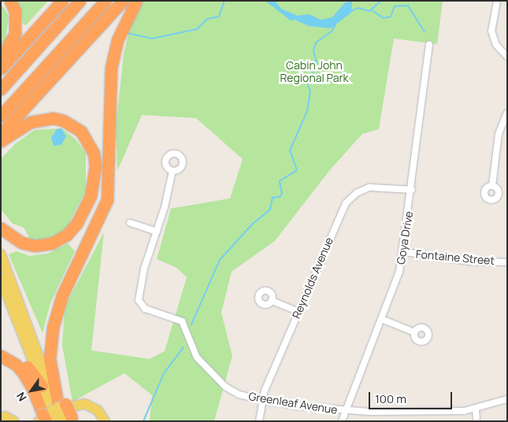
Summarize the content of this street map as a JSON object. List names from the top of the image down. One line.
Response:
{"streets":{"street":["Goya Drive","Fontaine Street","Reynolds Avenue","Greenleaf Avenue"]},"crossings":[["Goya Drive","Fontaine Street"],["Goya Drive","Reynolds Avenue"],["Goya Drive","Greenleaf Avenue"],["Reynolds Avenue","Greenleaf Avenue"]],"parks":["Cabin John Regional Park"],"scale_bar":"100 m","north":"bottom left"}
